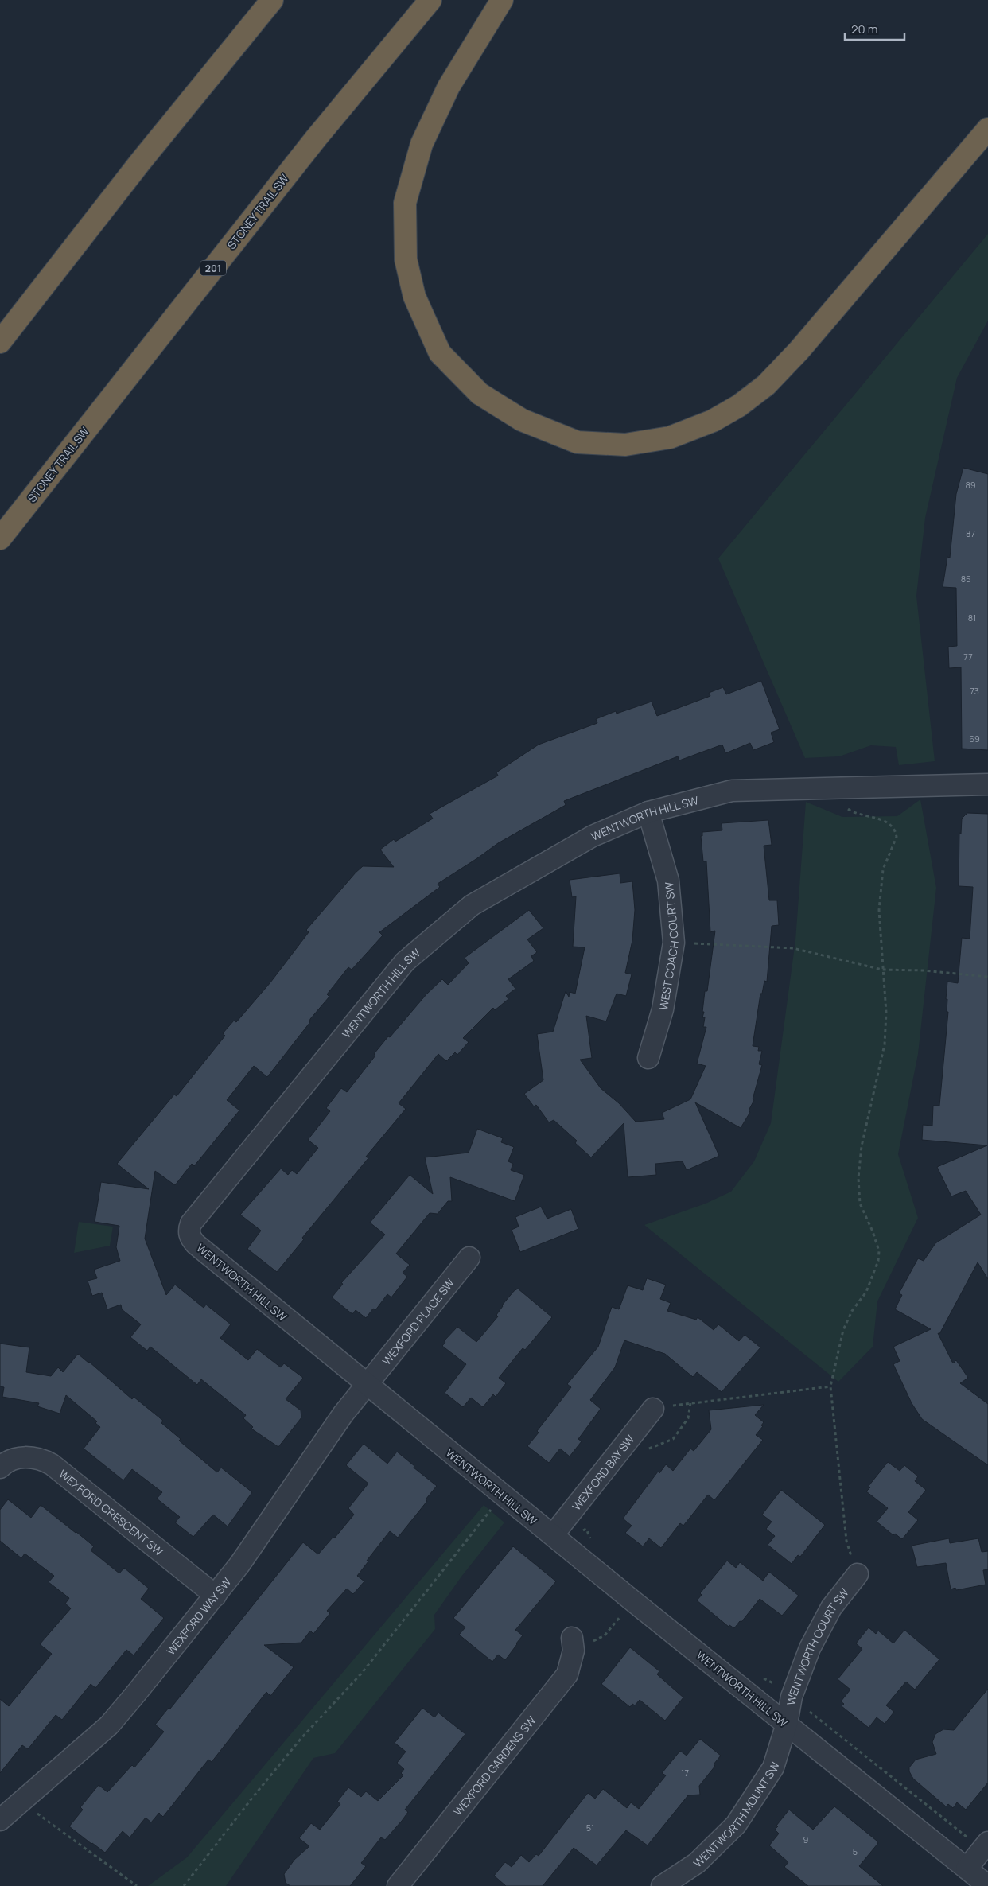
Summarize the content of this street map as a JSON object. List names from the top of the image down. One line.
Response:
{"streets":{"highway":["STONEY TRAIL SW","201"],"street":["WENTWORTH HILL SW","WEST COACH COURT SW","WEXFORD PLACE SW","WEXFORD BAY SW","WEXFORD CRESCENT SW","WEXFORD WAY SW","WENTWORTH COURT SW","WEXFORD GARDENS SW","WENTWORTH MOUNT SW"]},"crossings":[["WENTWORTH HILL SW","WEST COACH COURT SW"],["WENTWORTH HILL SW","WEXFORD PLACE SW"],["WENTWORTH HILL SW","WEXFORD BAY SW"],["WENTWORTH HILL SW","WEXFORD WAY SW"],["WENTWORTH HILL SW","WENTWORTH COURT SW"],["WENTWORTH HILL SW","WENTWORTH MOUNT SW"],["WEXFORD PLACE SW","WEXFORD WAY SW"],["WEXFORD CRESCENT SW","WEXFORD WAY SW"],["WENTWORTH COURT SW","WENTWORTH MOUNT SW"]],"house_numbers":["89","87","85","81","77","73","69","17","51","9","5"],"scale_bar":"20 m"}
